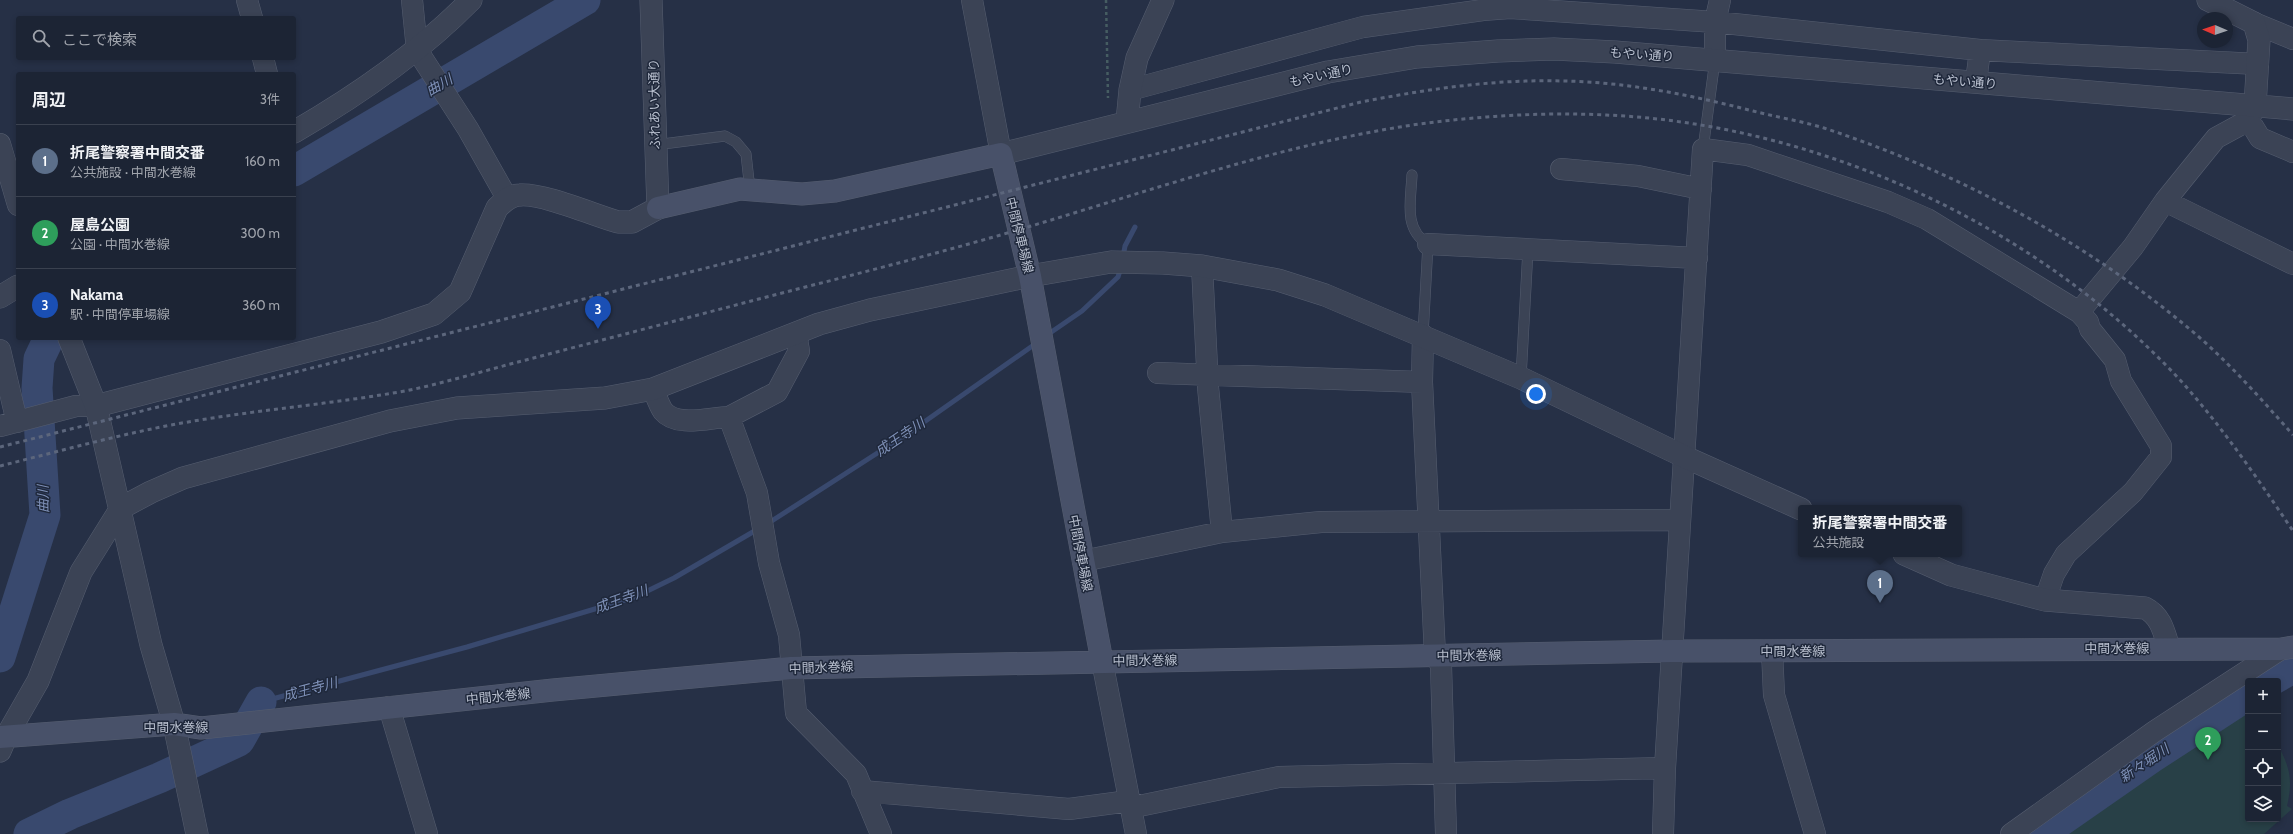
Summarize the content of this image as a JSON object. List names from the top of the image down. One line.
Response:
{"streets":{"main road":["中間停車場線","中間水巻線"],"street":["もやい通り","ふれあい大通り"]},"crossings":[["もやい通り","中間停車場線"],["中間停車場線","中間水巻線"]],"water":["曲川","成王寺川","新々堀川"],"north":"left","page":{"search":"ここで検索","heading":["周辺","3件"],"list":[{"mark":"1","name":"折尾警察署中間交番","note":"公共施設 · 中間水巻線","value":"160 m"},{"mark":"2","name":"屋島公園","note":"公園 · 中間水巻線","value":"300 m"},{"mark":"3","name":"Nakama","note":"駅 · 中間停車場線","value":"360 m"}],"pins":["3","1","2"],"popup":["折尾警察署中間交番","公共施設"],"map_buttons":["+","−"]}}
